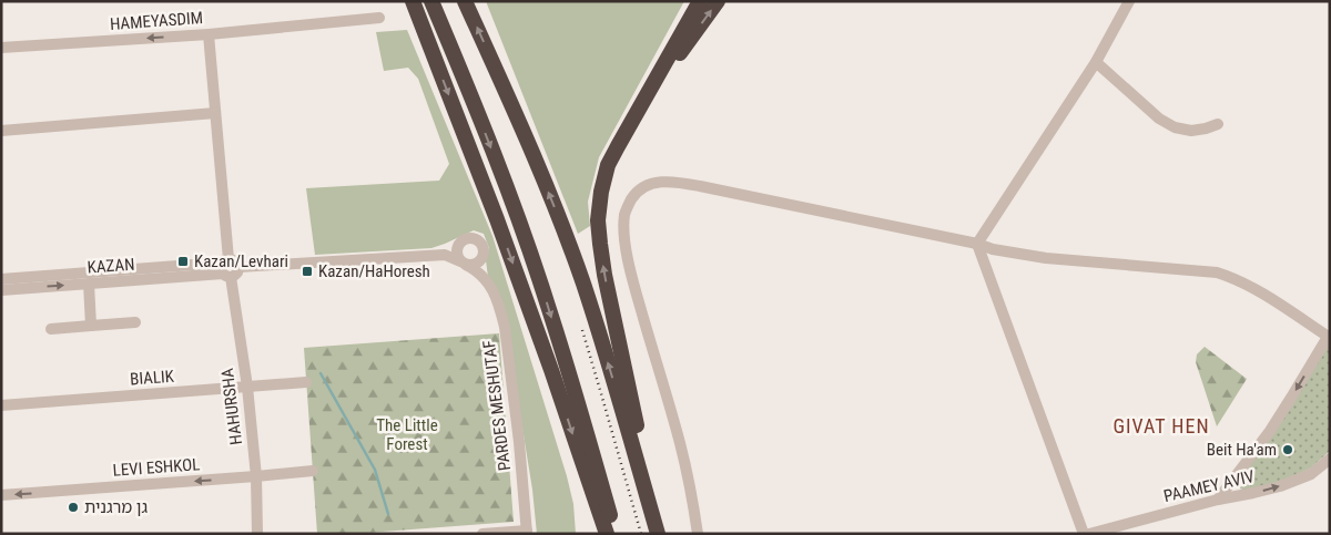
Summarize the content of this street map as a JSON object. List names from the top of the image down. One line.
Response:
{"streets":{"street":["HAMEYASDIM","KAZAN","BIALIK","PARDES MESHUTAF","HAHURSHA","LEVI ESHKOL","PAAMEY AVIV"]},"crossings":[["HAMEYASDIM","HAHURSHA"],["KAZAN","HAHURSHA"],["BIALIK","HAHURSHA"],["HAHURSHA","LEVI ESHKOL"]],"one_way":["LEVI ESHKOL","PAAMEY AVIV"],"districts":["GIVAT HEN"],"parks":["The Little Forest"],"places":{"transit":["Kazan/Levhari","Kazan/HaHoresh"],"other":["Beit Ha'am","גן מרגנית"]}}
